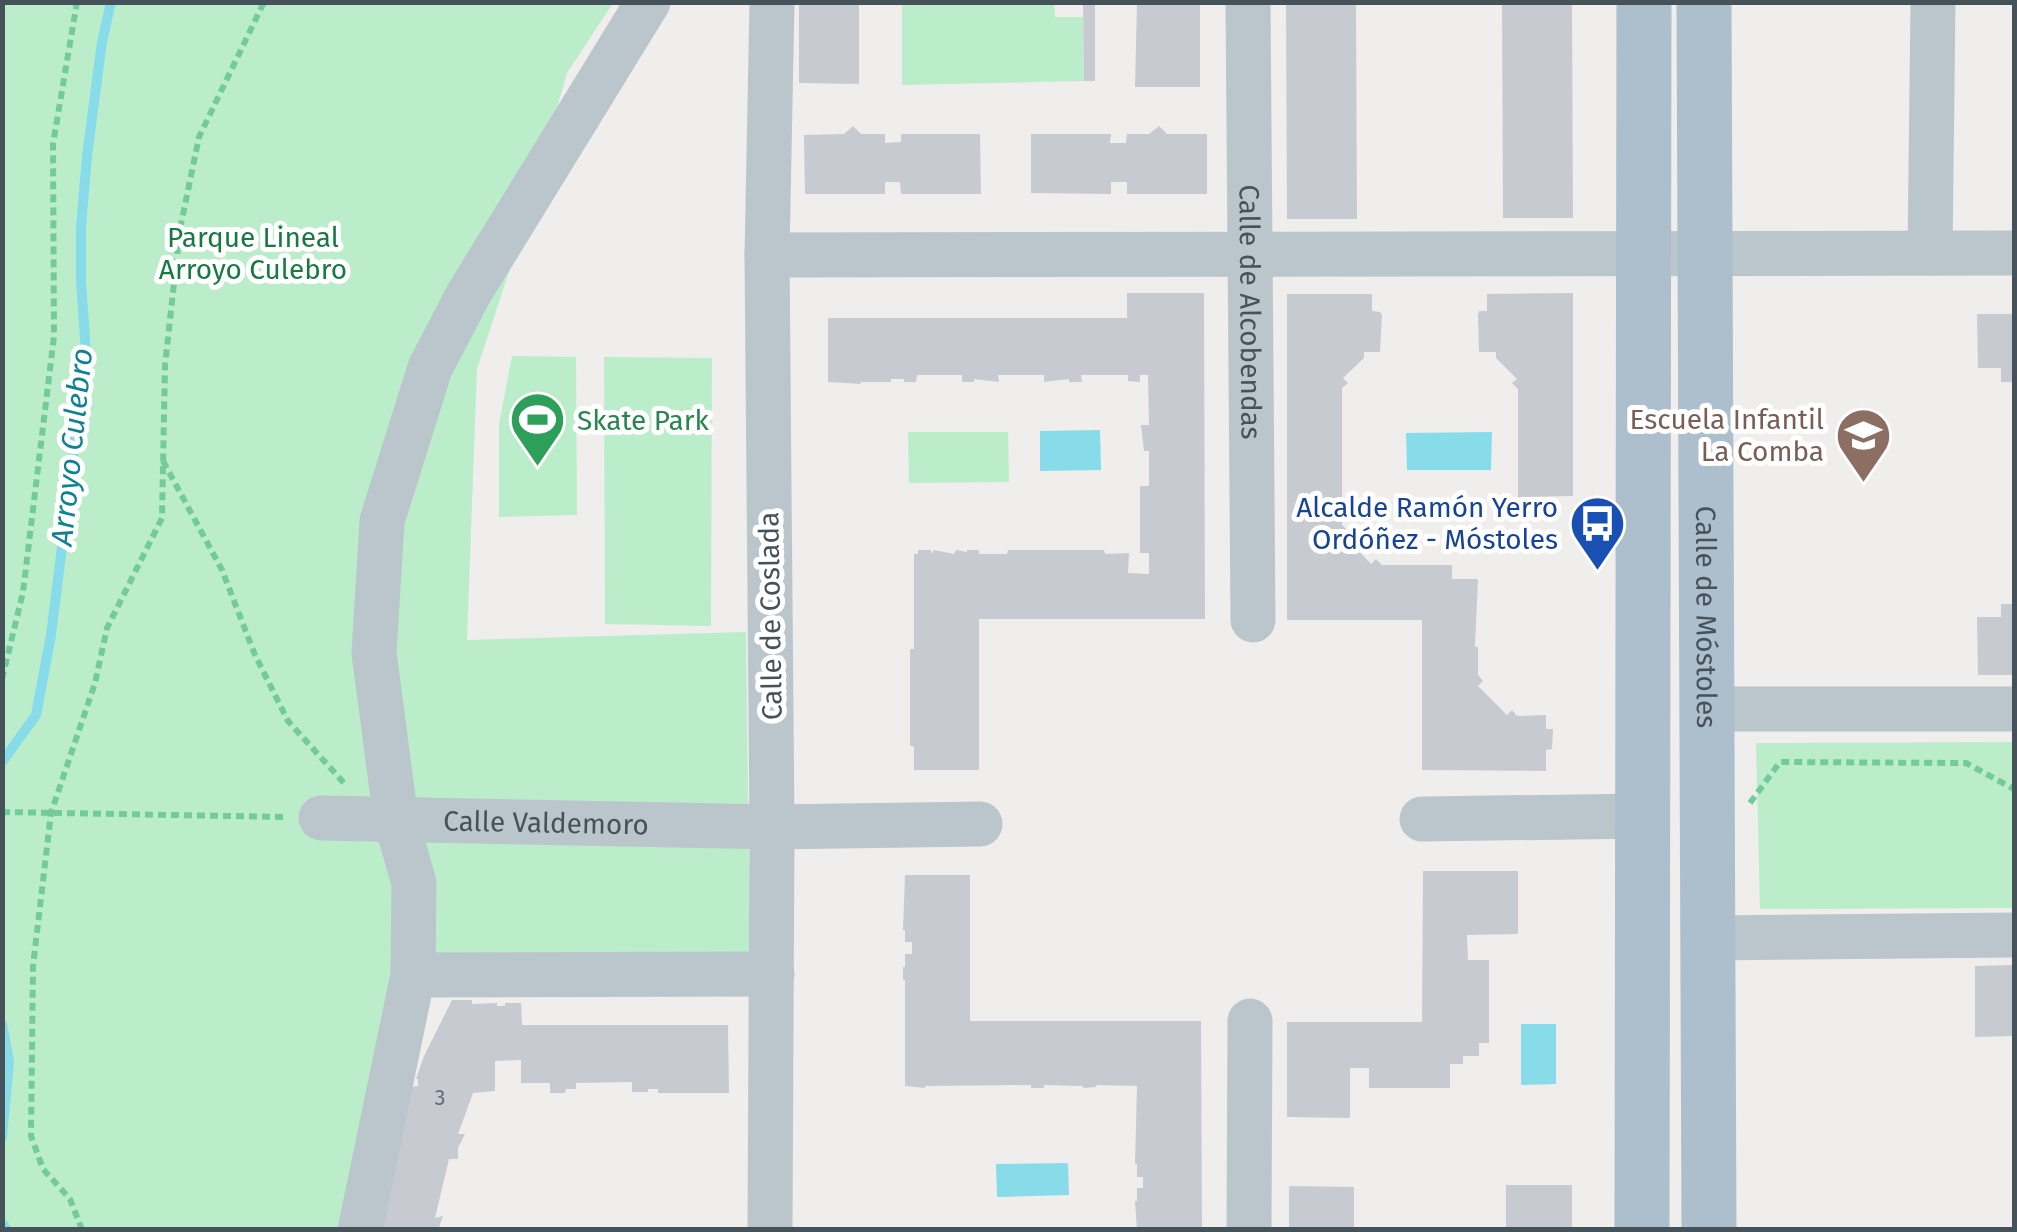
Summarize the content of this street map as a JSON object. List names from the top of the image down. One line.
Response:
{"streets":{"main road":["Calle de Móstoles"],"street":["Calle de Alcobendas","Calle de Coslada","Calle Valdemoro"]},"crossings":[["Calle de Coslada","Calle Valdemoro"]],"water":["Arroyo Culebro"],"parks":["Parque Lineal Arroyo Culebro"],"places":{"sports":["Skate Park"],"school or university":["Escuela Infantil La Comba"],"bus stop":["Alcalde Ramón Yerro Ordóñez - Móstoles"]},"house_numbers":["3"]}
